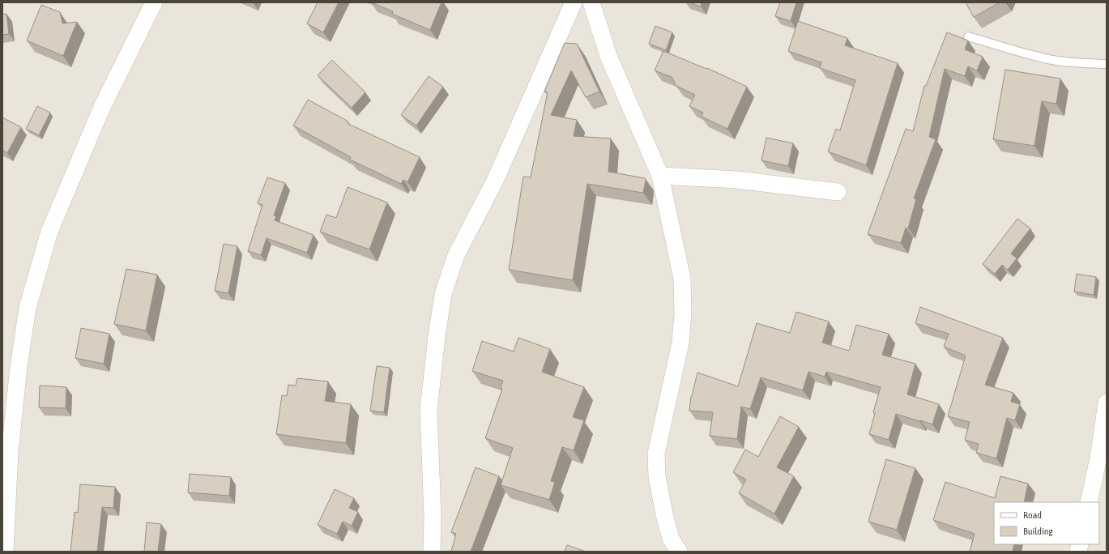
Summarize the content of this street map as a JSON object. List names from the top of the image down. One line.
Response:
{"legend":["Road","Building"]}
